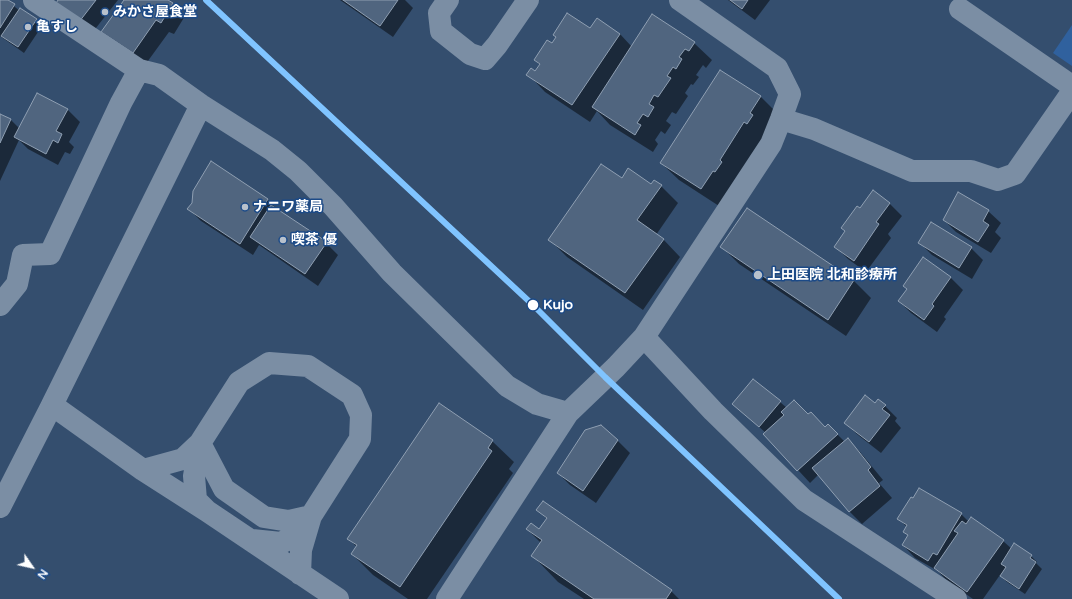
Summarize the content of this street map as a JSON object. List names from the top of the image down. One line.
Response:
{"places":["みかさ屋食堂","亀すし","ナニワ薬局","喫茶 優","上田医院 北和診療所","Kujo"],"north":"bottom right"}
